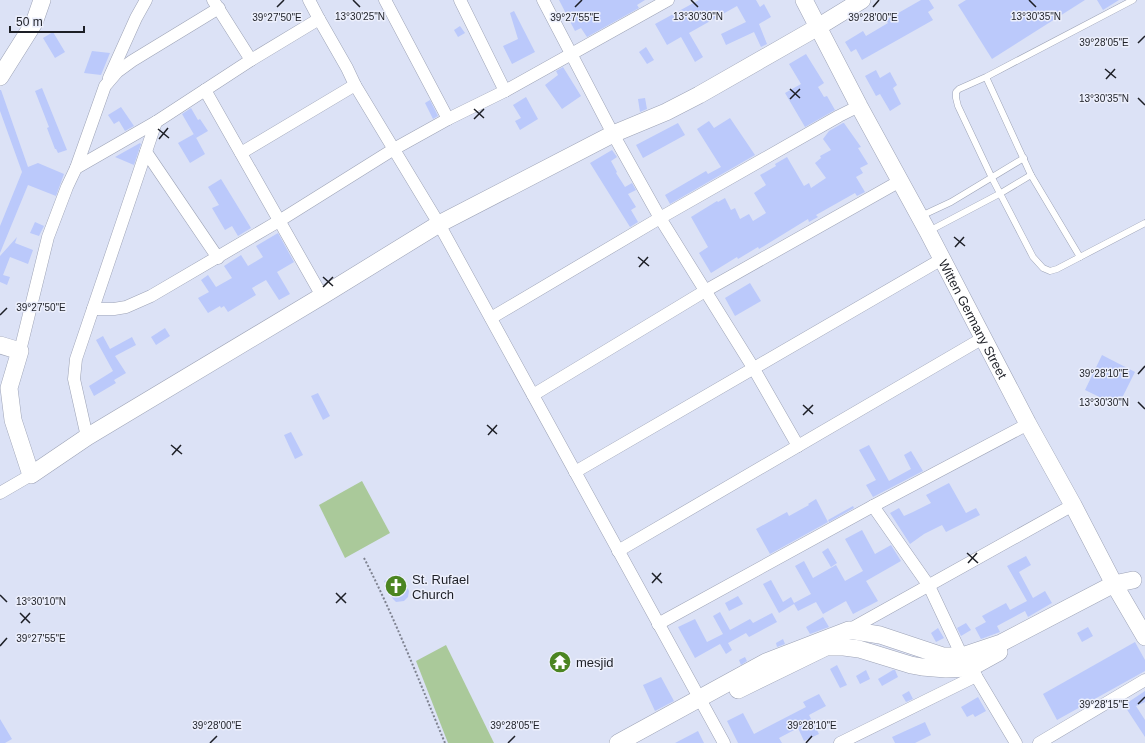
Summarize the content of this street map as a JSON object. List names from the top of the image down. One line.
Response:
{"streets":{"street":["Witten Germany Street"]},"places":{"church":["St. Rufael Church"],"temple":["mesjid"]},"scale_bar":"50 m","coordinates":["13°30'25\"N","13°30'30\"N","13°30'35\"N","39°27'55\"E","39°28'00\"E","39°27'50\"E","39°28'05\"E","39°28'10\"E","13°30'10\"N","39°28'15\"E"]}
